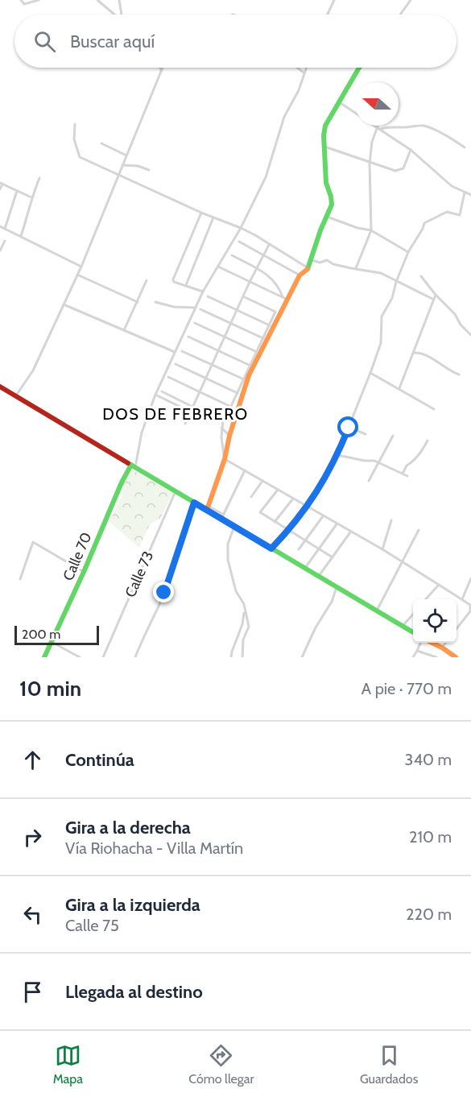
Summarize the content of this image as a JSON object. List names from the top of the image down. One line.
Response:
{"streets":{"street":["Calle 70","Calle 73"]},"districts":["DOS DE FEBRERO"],"scale_bar":"200 m","north":"left","page":{"search":"Buscar aquí","scale":"200 m","heading":["10 min","A pie · 770 m"],"list":[["Continúa","340 m"],["Gira a la derecha","Vía Riohacha - Villa Martín","210 m"],["Gira a la izquierda","Calle 75","220 m"],"Llegada al destino"],"nav":["Mapa","Cómo llegar","Guardados"]}}
